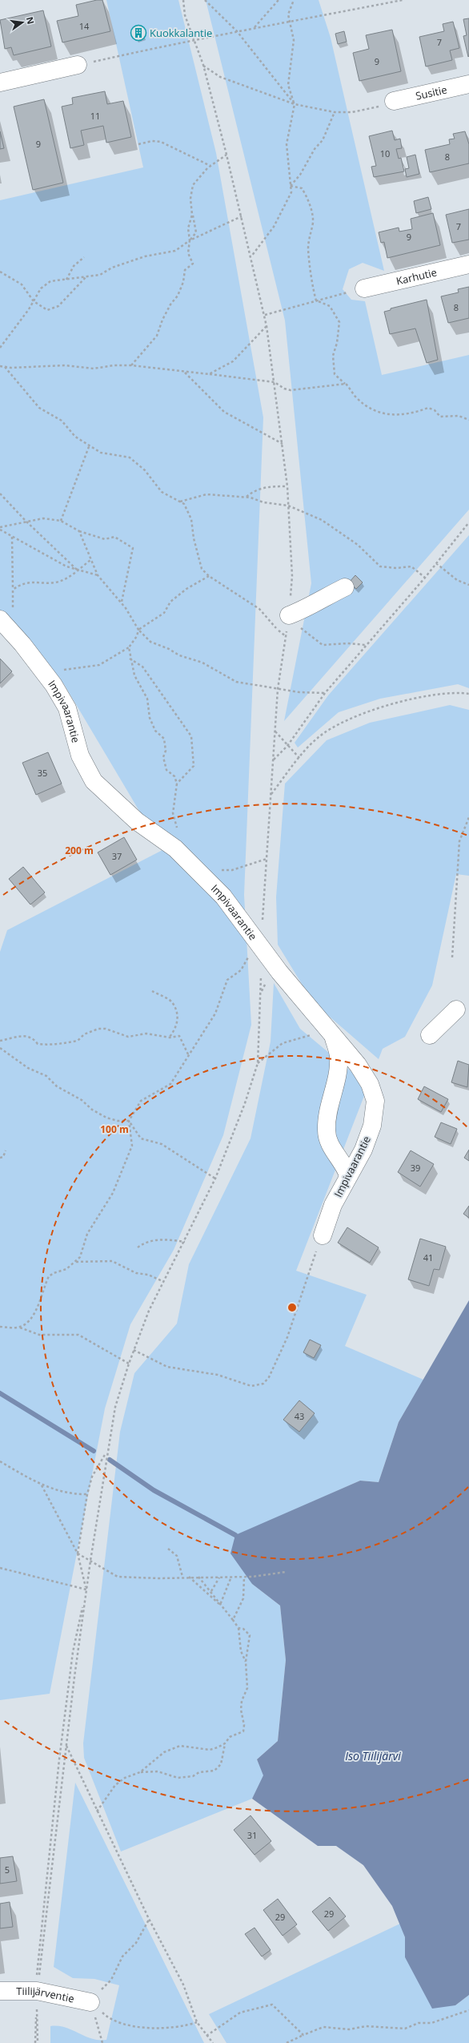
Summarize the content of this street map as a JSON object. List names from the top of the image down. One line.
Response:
{"streets":{"street":["Susitie","Karhutie","Impivaarantie","Tiilijärventie"]},"water":["Iso Tiilijärvi"],"places":{"building":["Kuokkalantie"]},"house_numbers":["14","7","9","11","9","10","8","7","9","8","35","37","39","41","43","31","5","29","29"],"north":"right","rings":["200 m","100 m"]}
